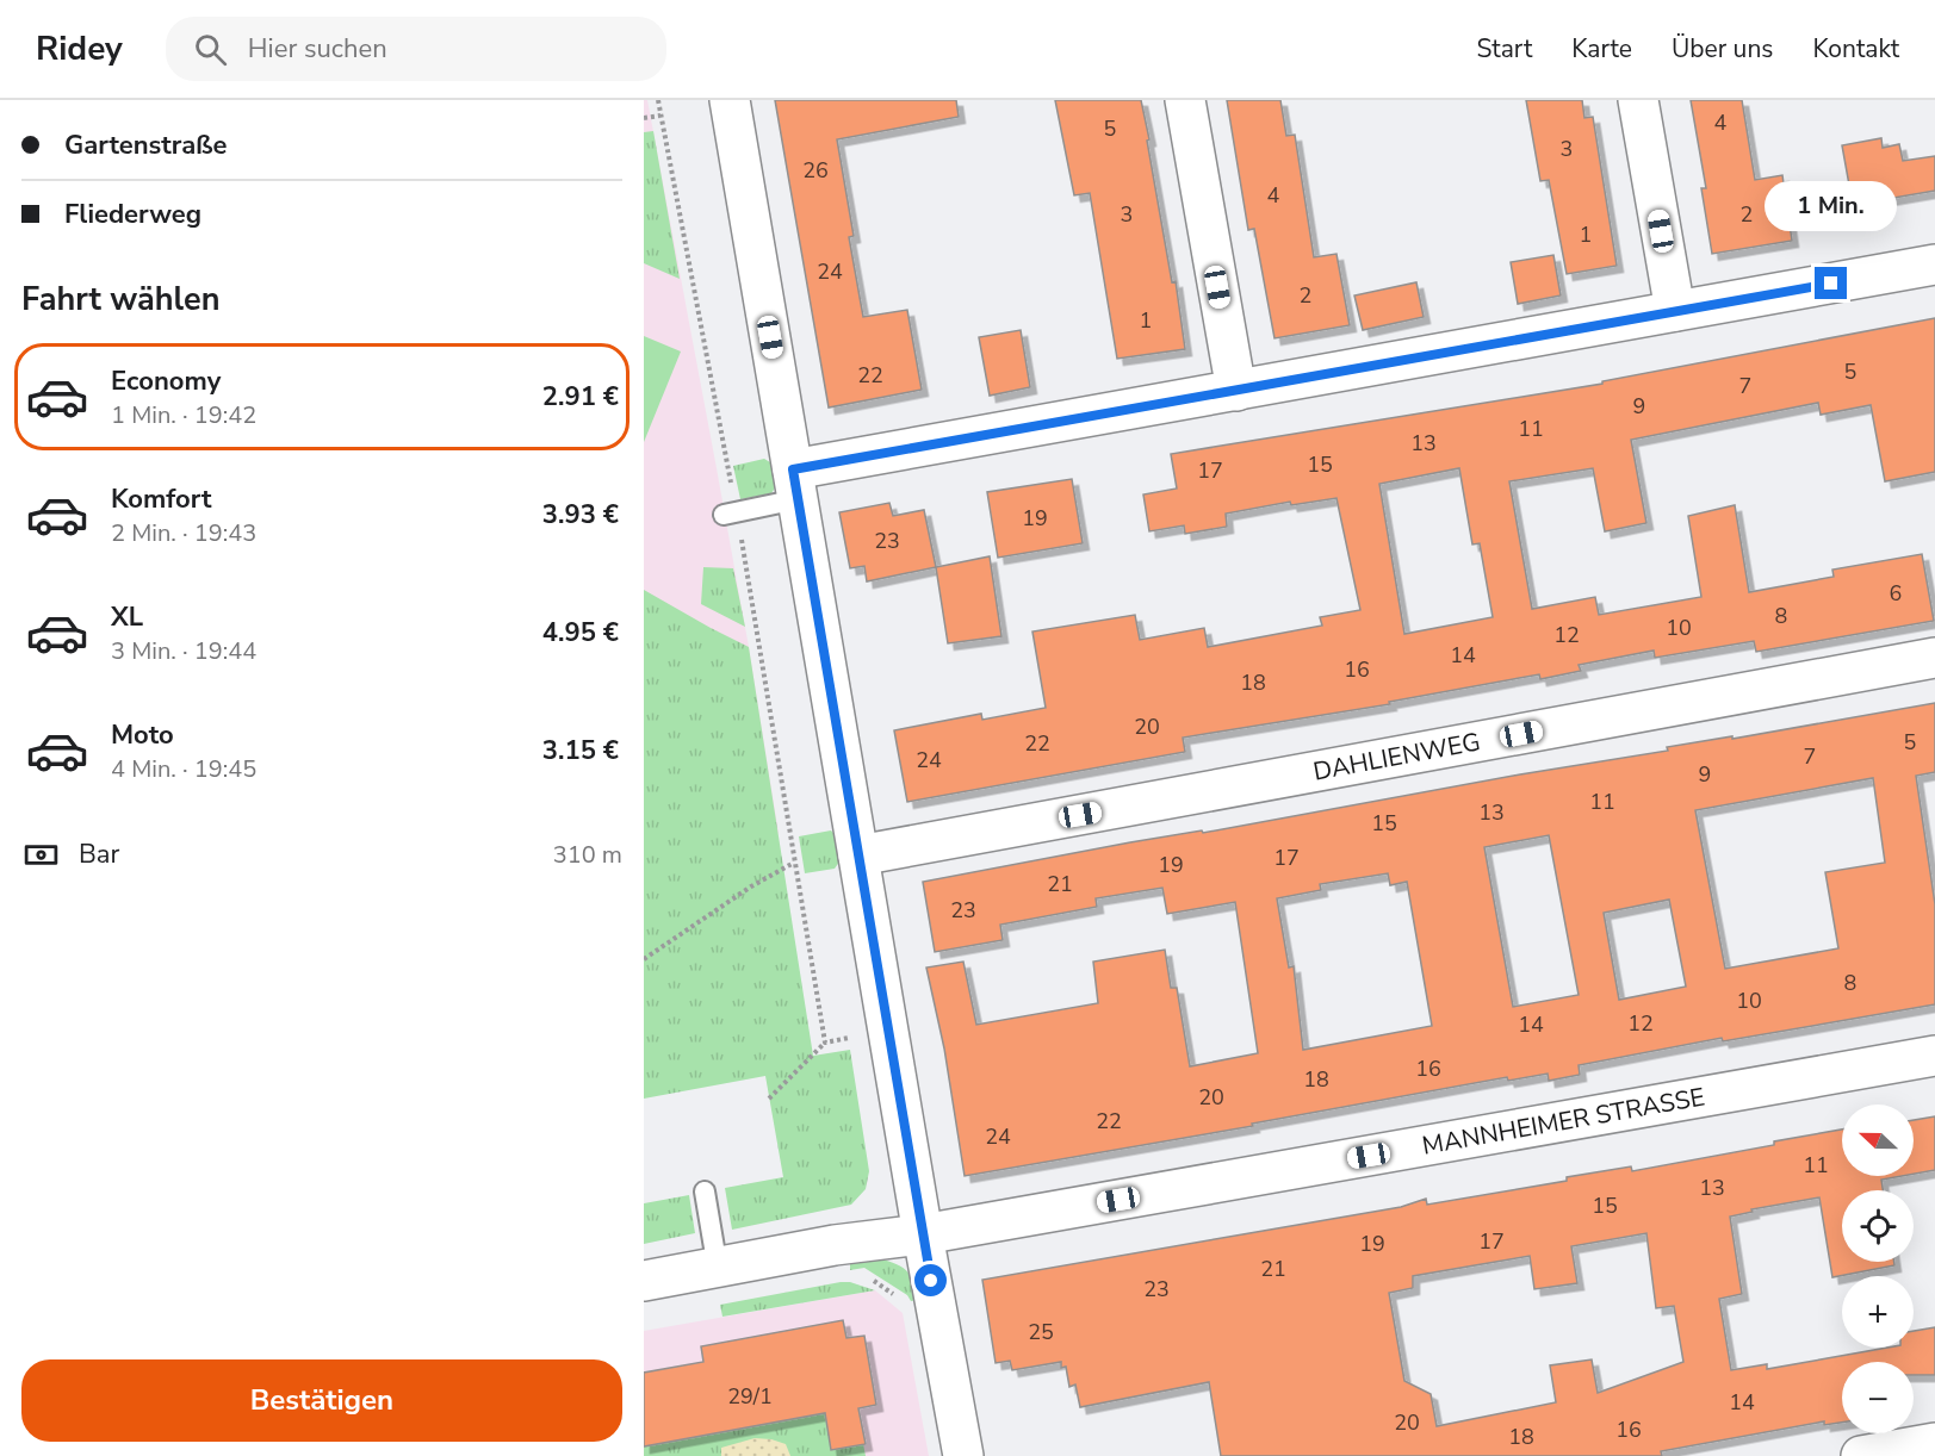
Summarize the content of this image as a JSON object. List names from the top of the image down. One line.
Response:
{"streets":{"street":["DAHLIENWEG","MANNHEIMER STRASSE"]},"house_numbers":["4","5","3","26","4","3","2","1","24","2","1","5","22","7","9","11","13","15","17","19","23","6","8","10","12","14","16","18","20","5","22","7","24","9","11","13","15","17","19","21","23","8","10","12","14","16","18","20","22","24","11","13","15","17","19","21","23","25","29/1","14","20","16","18"],"north":"left","page":{"header":"Ridey","search":"Hier suchen","nav":["Start","Karte","Über uns","Kontakt"],"banner":["Gartenstraße","Fliederweg"],"bubble":"1 Min.","heading":"Fahrt wählen","list":[{"name":"Economy","note":"1 Min. · 19:42","value":"2.91 €"},{"name":"Komfort","note":"2 Min. · 19:43","value":"3.93 €"},{"name":"XL","note":"3 Min. · 19:44","value":"4.95 €"},{"name":"Moto","note":"4 Min. · 19:45","value":"3.15 €"}],"pay":["Bar","310 m"],"map_buttons":["+","−"],"buttons":"Bestätigen"}}
